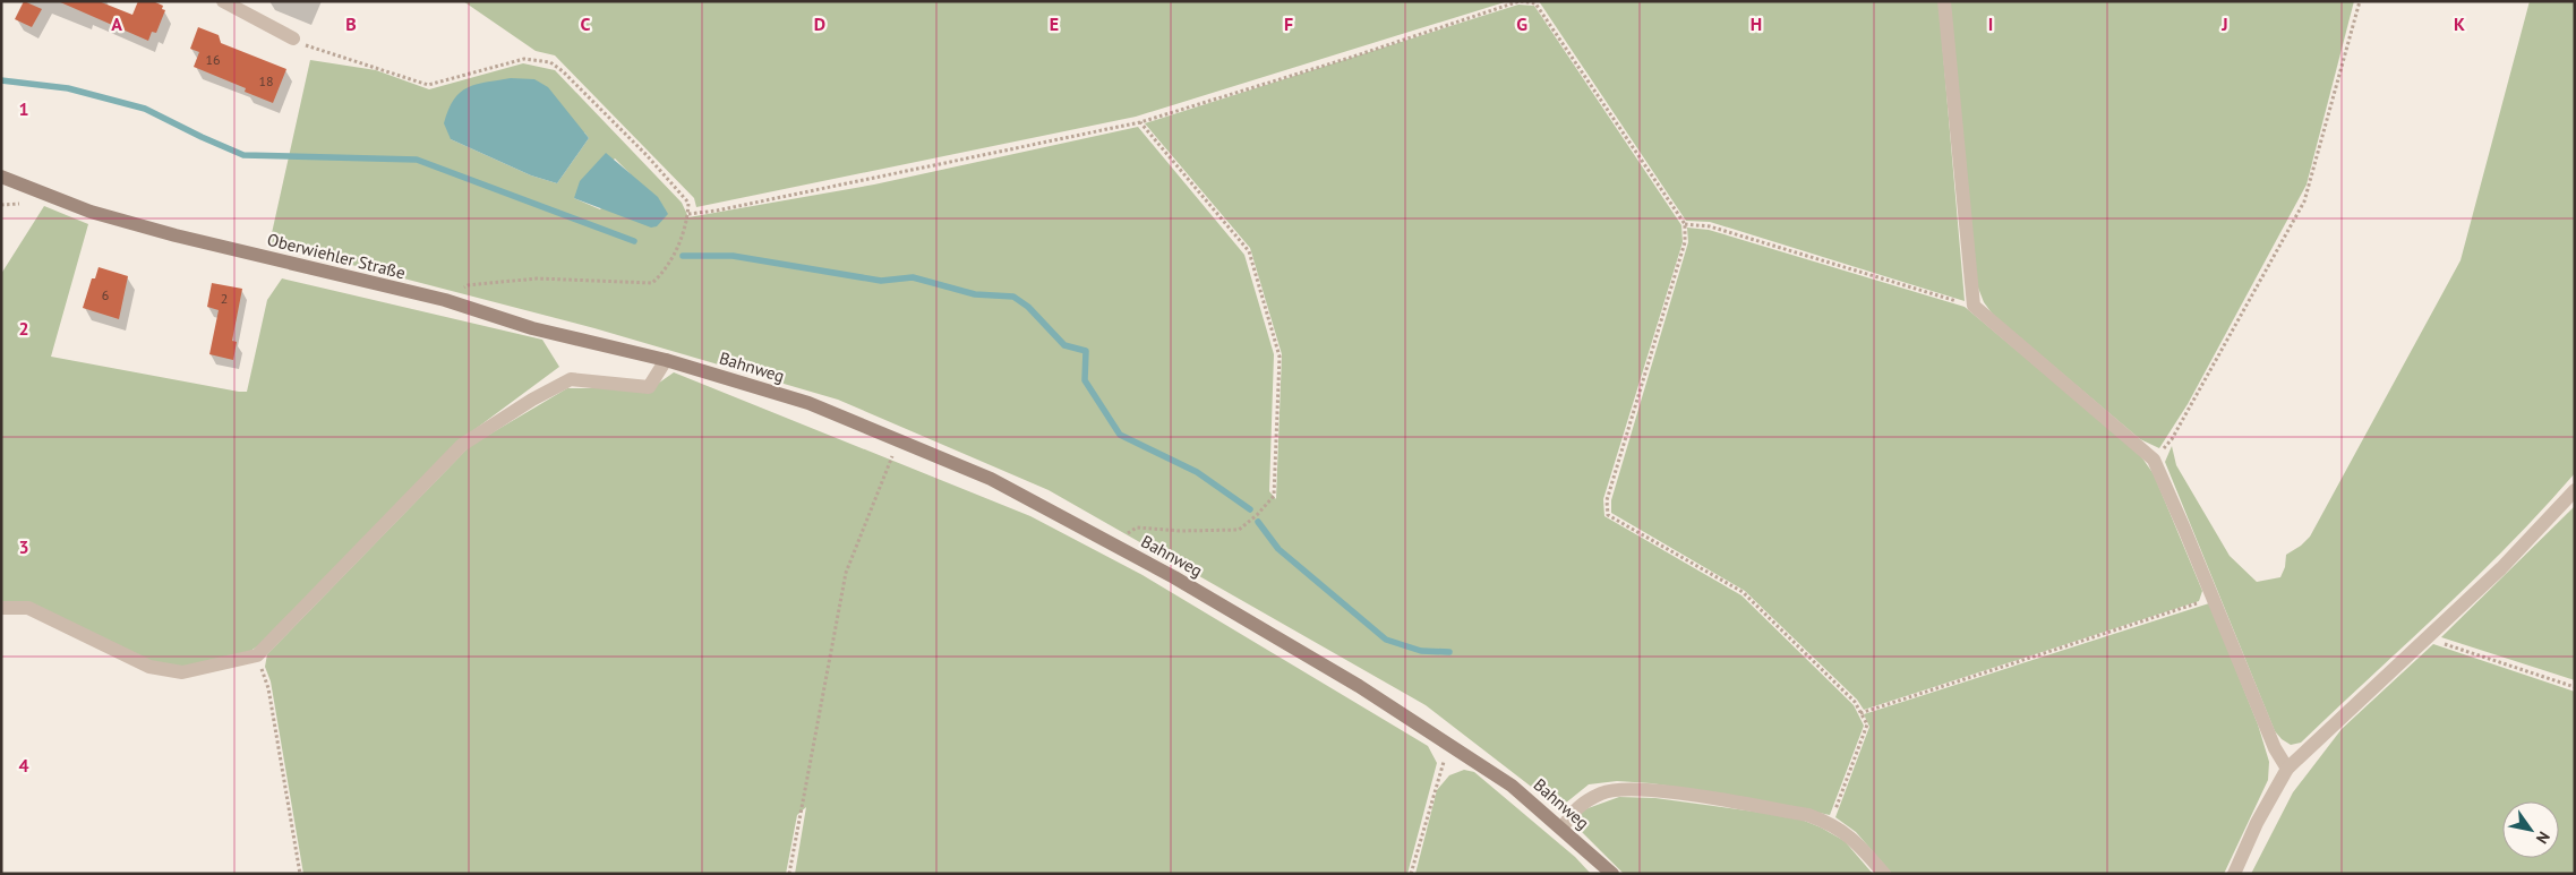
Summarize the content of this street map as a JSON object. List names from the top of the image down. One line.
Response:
{"streets":{"main road":["Oberwiehler Straße","Bahnweg"]},"crossings":[["Oberwiehler Straße","Bahnweg"]],"house_numbers":["16","18","6","2"],"north":"bottom right","grid":{"columns":["A","B","C","D","E","F","G","H","I","J","K"],"rows":["1","2","3","4"]}}
